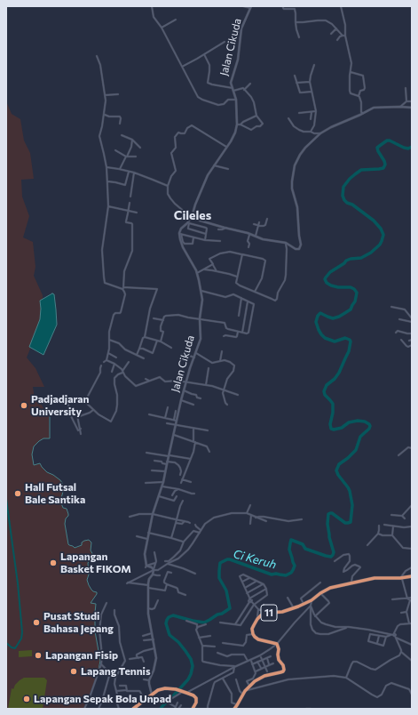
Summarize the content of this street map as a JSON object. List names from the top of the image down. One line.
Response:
{"streets":{"highway":["11"],"street":["Jalan Cikuda"]},"districts":["Cileles"],"water":["Ci Keruh"],"places":["Padjadjaran University","Hall Futsal Bale Santika","Lapangan Basket FIKOM","Pusat Studi Bahasa Jepang","Lapangan Fisip","Lapang Tennis","Lapangan Sepak Bola Unpad"]}
